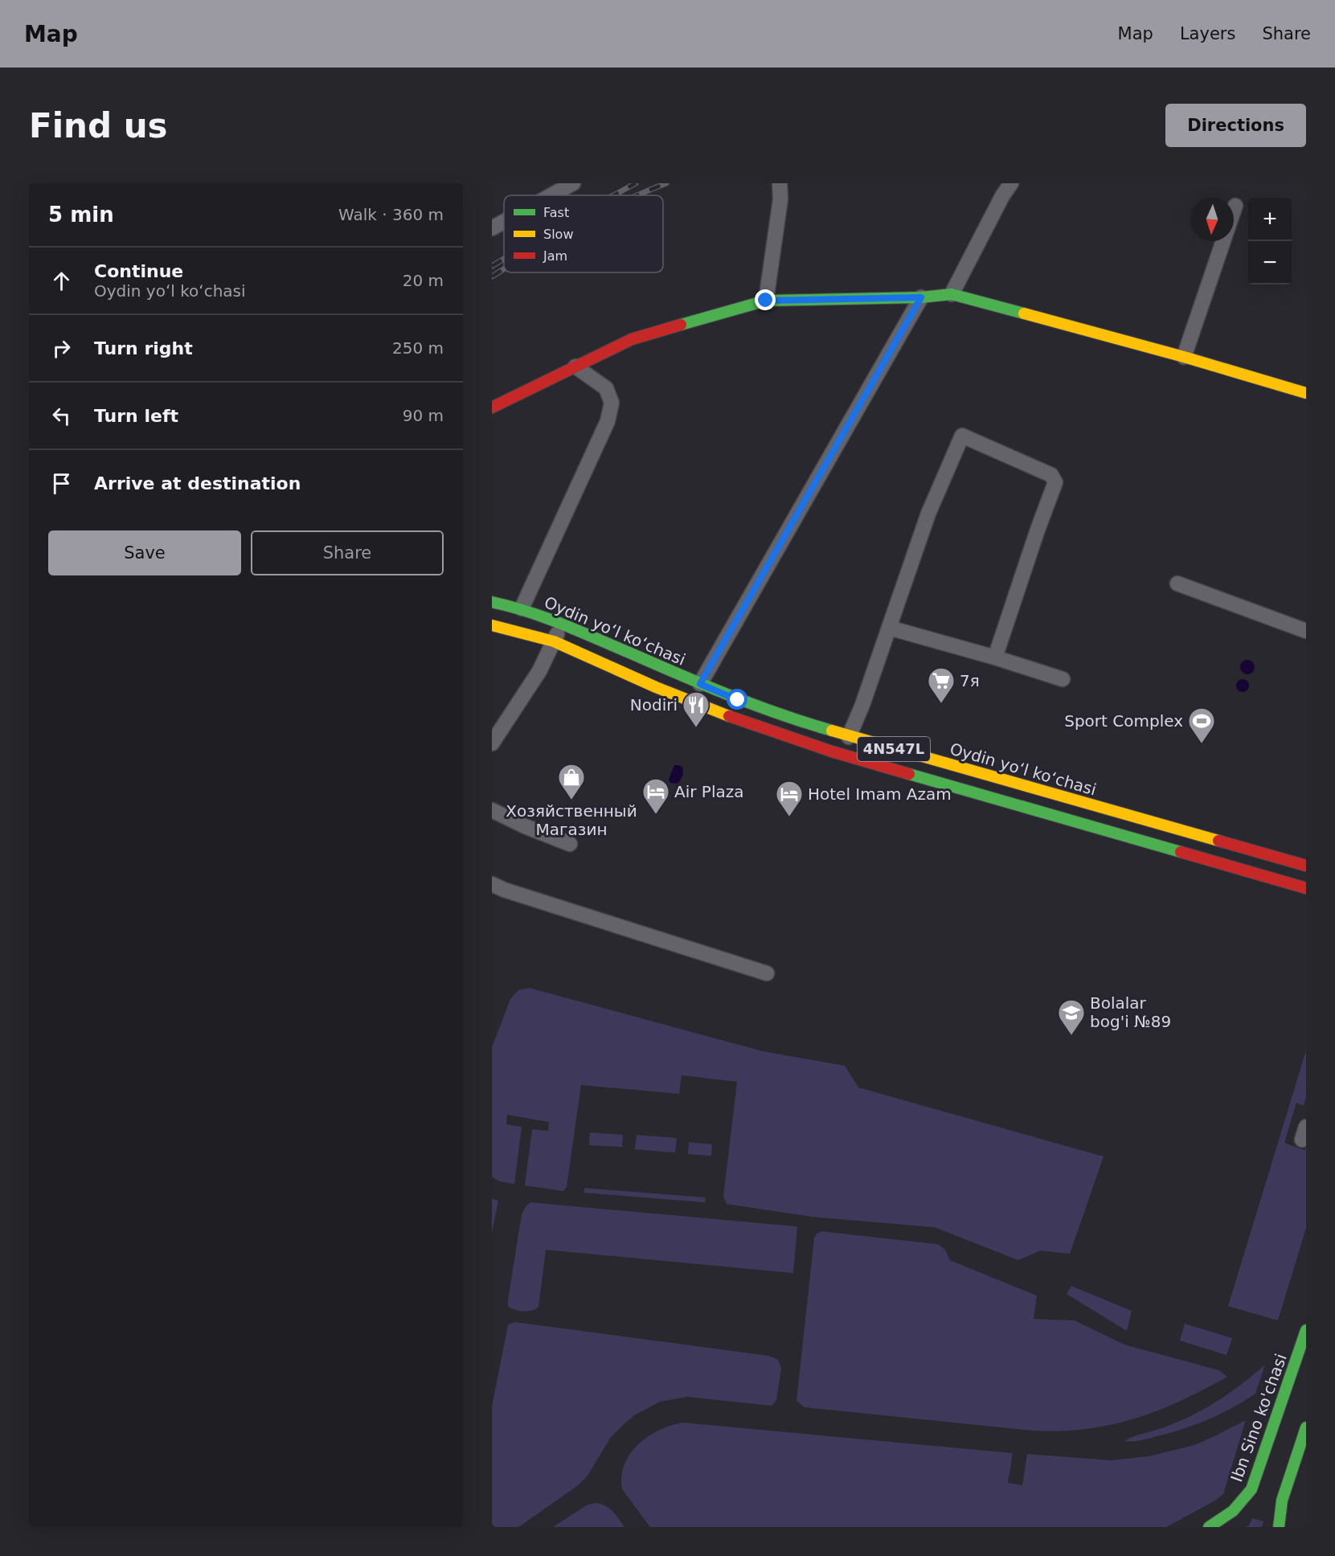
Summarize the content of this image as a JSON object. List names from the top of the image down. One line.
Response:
{"streets":{"main road":["Oydin yoʻl koʻchasi","4N547L","Ibn Sino ko'chasi"]},"places":{"supermarket":["7я"],"restaurant":["Nodiri"],"sports":["Sport Complex"],"shop":["Хозяйственный Магазин"],"hotel":["Air Plaza","Hotel Imam Azam"],"school or university":["Bolalar bog'i №89"]},"legend":["Fast","Slow","Jam"],"north":"bottom","page":{"header":"Map","nav":["Map","Layers","Share"],"buttons":["Directions",["Save","Share"]],"title":"Find us","heading":["5 min","Walk · 360 m"],"map_buttons":["+","−"],"list":[["Continue","Oydin yoʻl koʻchasi","20 m"],["Turn right","250 m"],["Turn left","90 m"],"Arrive at destination"]}}
